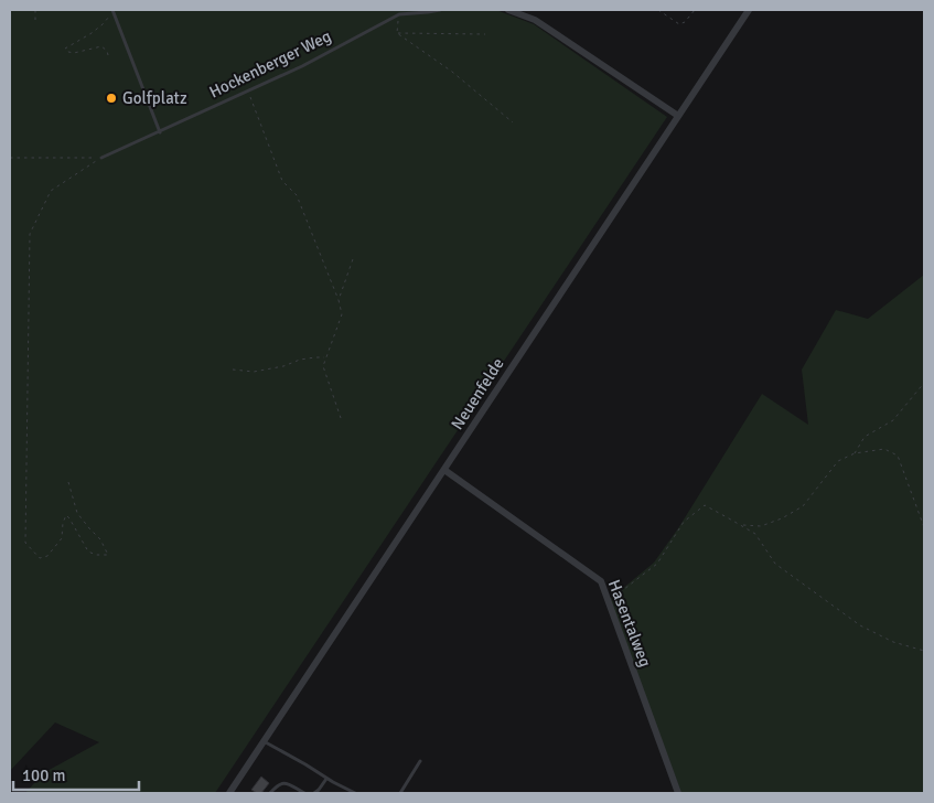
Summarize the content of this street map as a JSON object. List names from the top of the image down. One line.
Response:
{"streets":{"street":["Neuenfelde","Hasentalweg"],"lane":["Hockenberger Weg"]},"crossings":[["Neuenfelde","Hasentalweg"]],"places":["Golfplatz"],"scale_bar":"100 m"}
